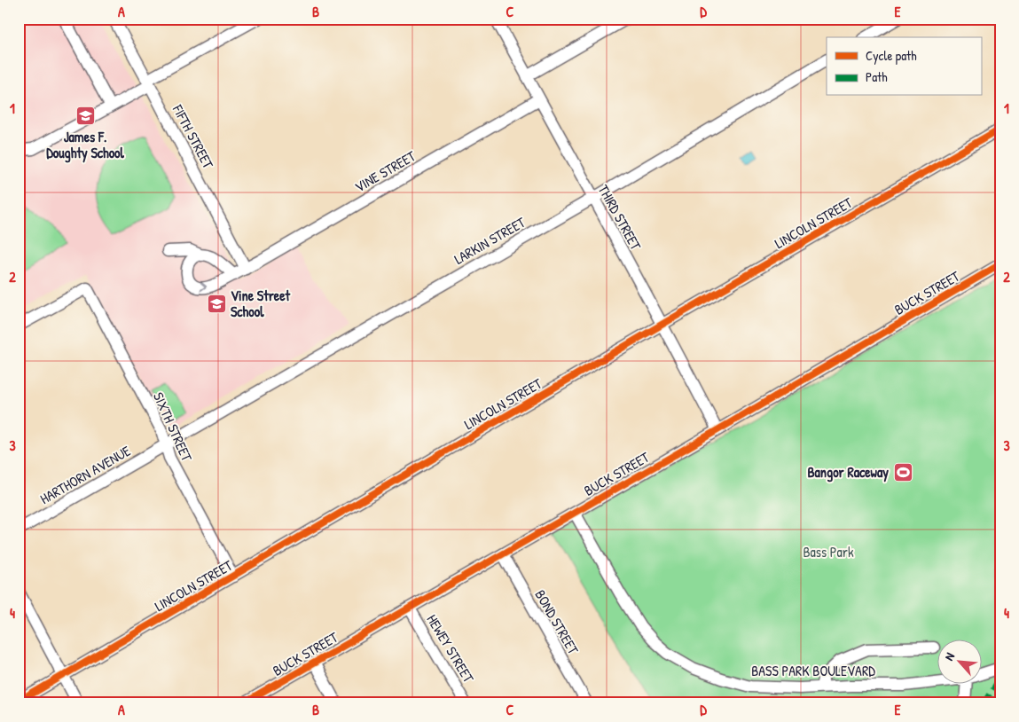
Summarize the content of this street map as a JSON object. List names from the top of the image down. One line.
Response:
{"streets":{"street":["FIFTH STREET","VINE STREET","THIRD STREET","LINCOLN STREET","LARKIN STREET","BUCK STREET","SIXTH STREET","HARTHORN AVENUE","BOND STREET","HEWEY STREET","BASS PARK BOULEVARD"]},"crossings":[["FIFTH STREET","VINE STREET"],["VINE STREET","THIRD STREET"],["THIRD STREET","LINCOLN STREET"],["THIRD STREET","LARKIN STREET"],["THIRD STREET","BUCK STREET"],["LINCOLN STREET","SIXTH STREET"],["LARKIN STREET","SIXTH STREET"],["LARKIN STREET","HARTHORN AVENUE"],["BUCK STREET","BOND STREET"],["BUCK STREET","HEWEY STREET"],["BUCK STREET","BASS PARK BOULEVARD"],["SIXTH STREET","HARTHORN AVENUE"]],"parks":["Bass Park"],"places":{"school or university":["James F. Doughty School","Vine Street School"],"sports":["Bangor Raceway"]},"legend":["Cycle path","Path"],"north":"top left","grid":{"columns":["A","B","C","D","E"],"rows":["1","2","3","4"]}}
